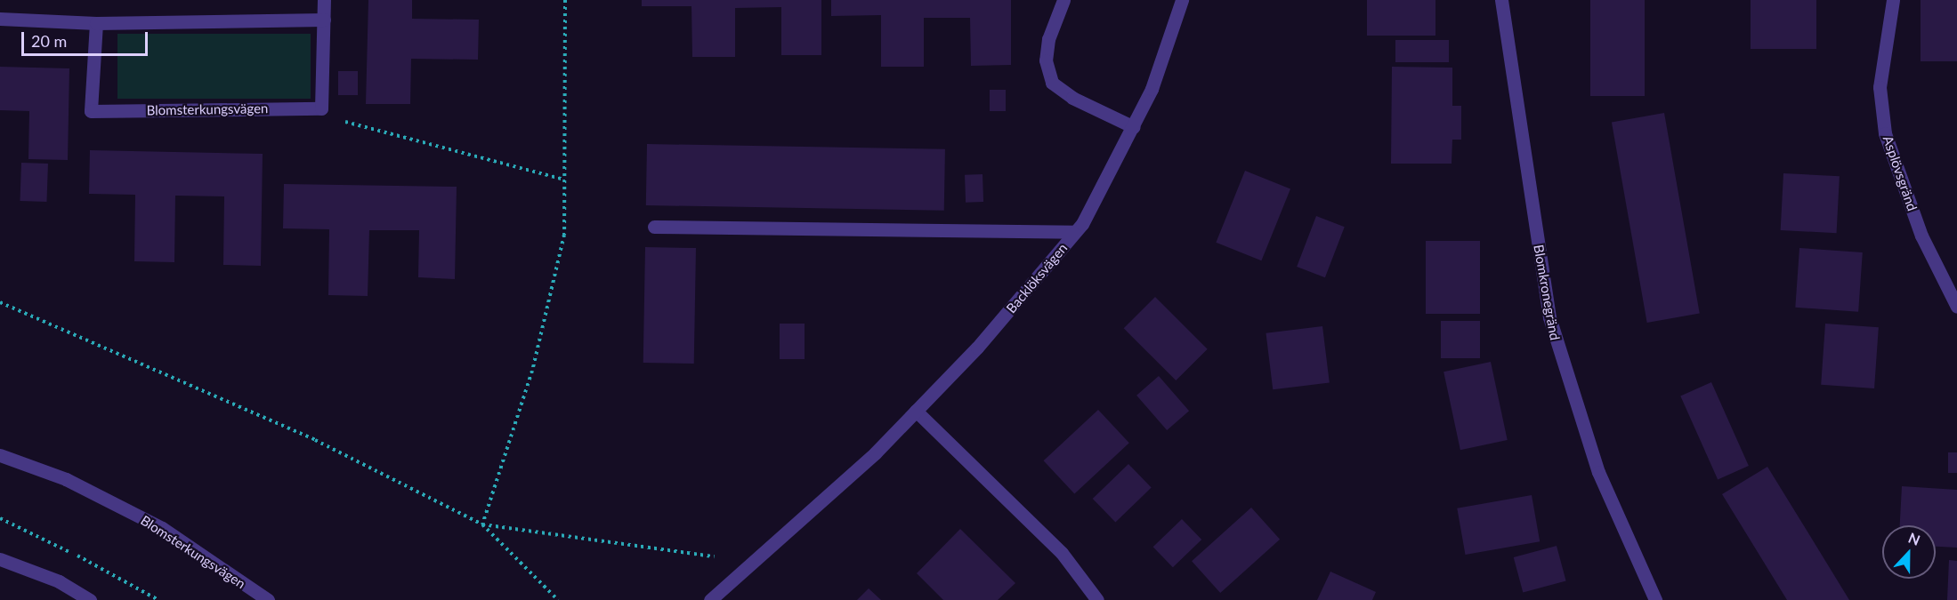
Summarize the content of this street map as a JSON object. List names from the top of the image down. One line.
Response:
{"streets":{"street":["Blomsterkungsvägen","Asplövsgränd","Backlöksvägen","Blomkronegränd"]},"scale_bar":"20 m","north":"top"}
